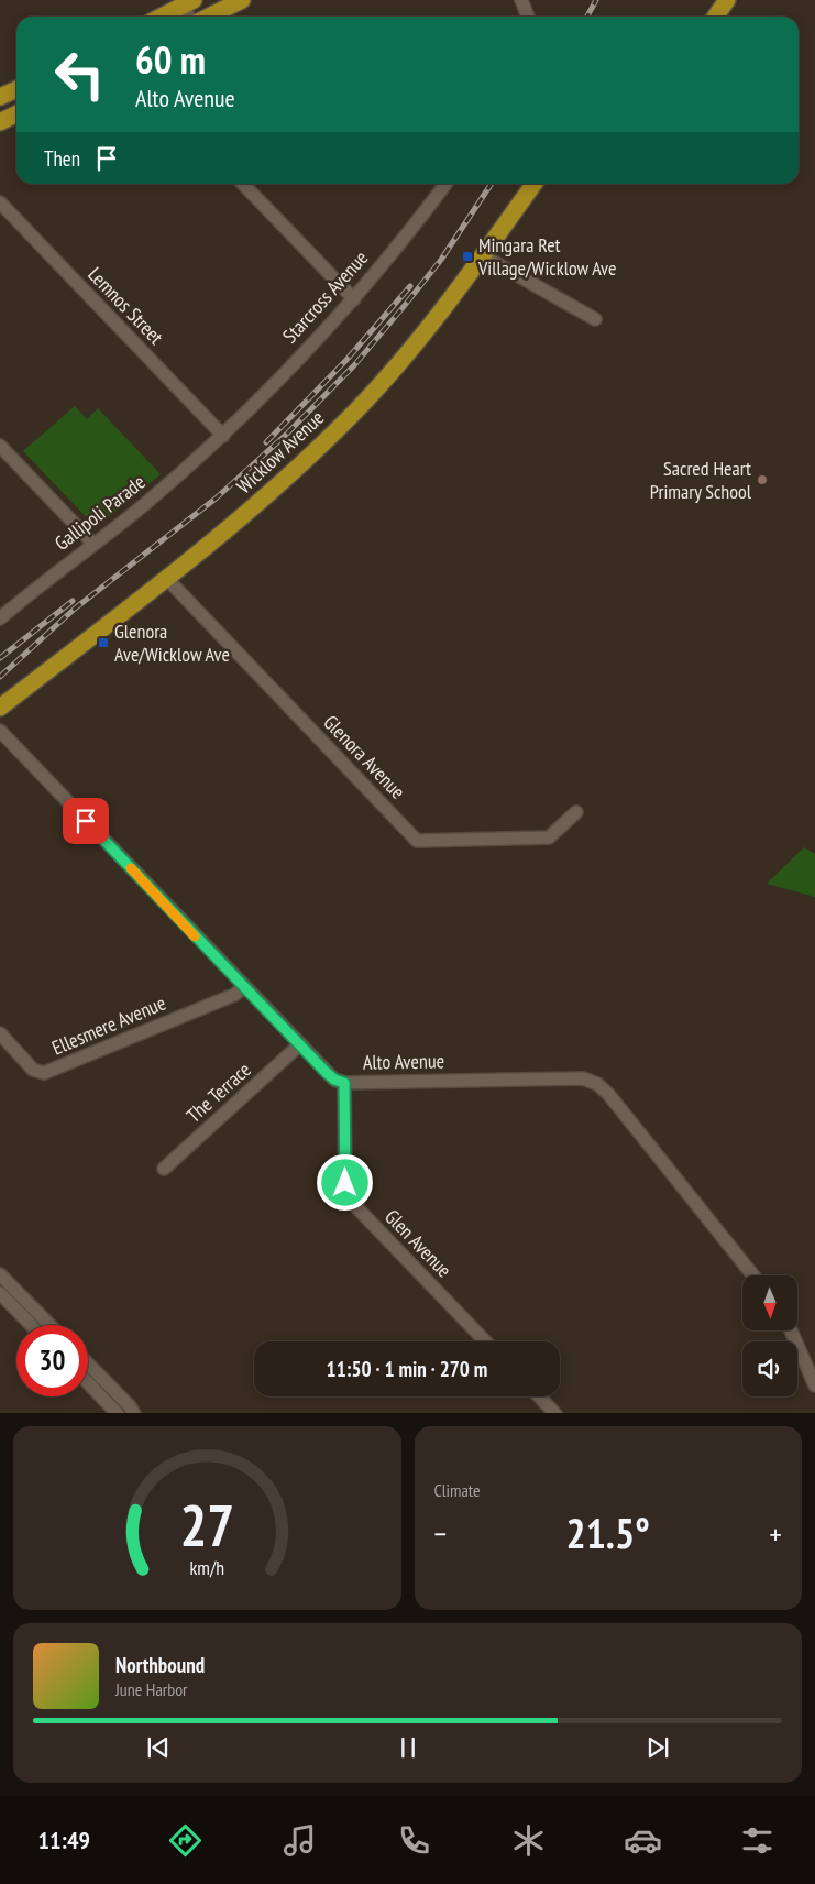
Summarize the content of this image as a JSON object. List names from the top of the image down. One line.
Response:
{"streets":{"main road":["Wicklow Avenue"],"street":["Starcross Avenue","Lemnos Street","Gallipoli Parade","Glenora Avenue","Ellesmere Avenue","Alto Avenue","The Terrace","Glen Avenue"]},"crossings":[["Starcross Avenue","Lemnos Street"],["Starcross Avenue","Gallipoli Parade"],["Lemnos Street","Gallipoli Parade"],["Wicklow Avenue","Glenora Avenue"],["Ellesmere Avenue","Alto Avenue"],["Alto Avenue","The Terrace"],["Alto Avenue","Glen Avenue"]],"places":{"transit":["Mingara Ret Village/Wicklow Ave","Glenora Ave/Wicklow Ave"],"other":["Sacred Heart Primary School"]},"north":"bottom","page":{"turn":["60 m","Alto Avenue"],"then":"Then","limit":"30","trip":"11:50 · 1 min · 270 m","tile":"Climate","heat":["−","21.5°","+"],"song":["Northbound","June Harbor"],"tabs":"11:49","gauge":["27","km/h"]}}
